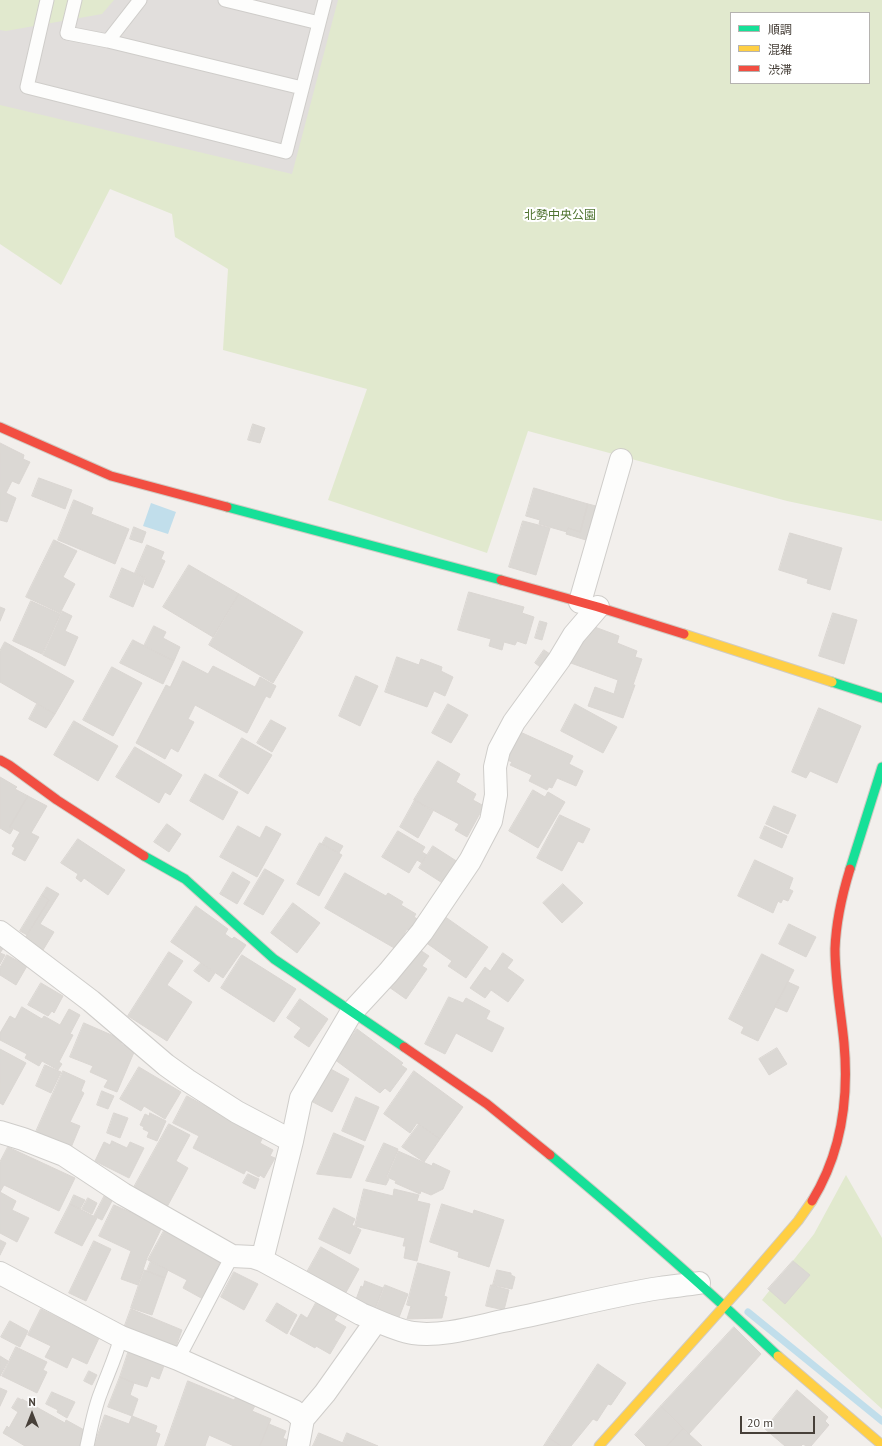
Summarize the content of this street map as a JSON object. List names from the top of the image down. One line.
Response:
{"parks":["北勢中央公園"],"legend":["順調","混雑","渋滞"],"scale_bar":"20 m","north":"top"}
